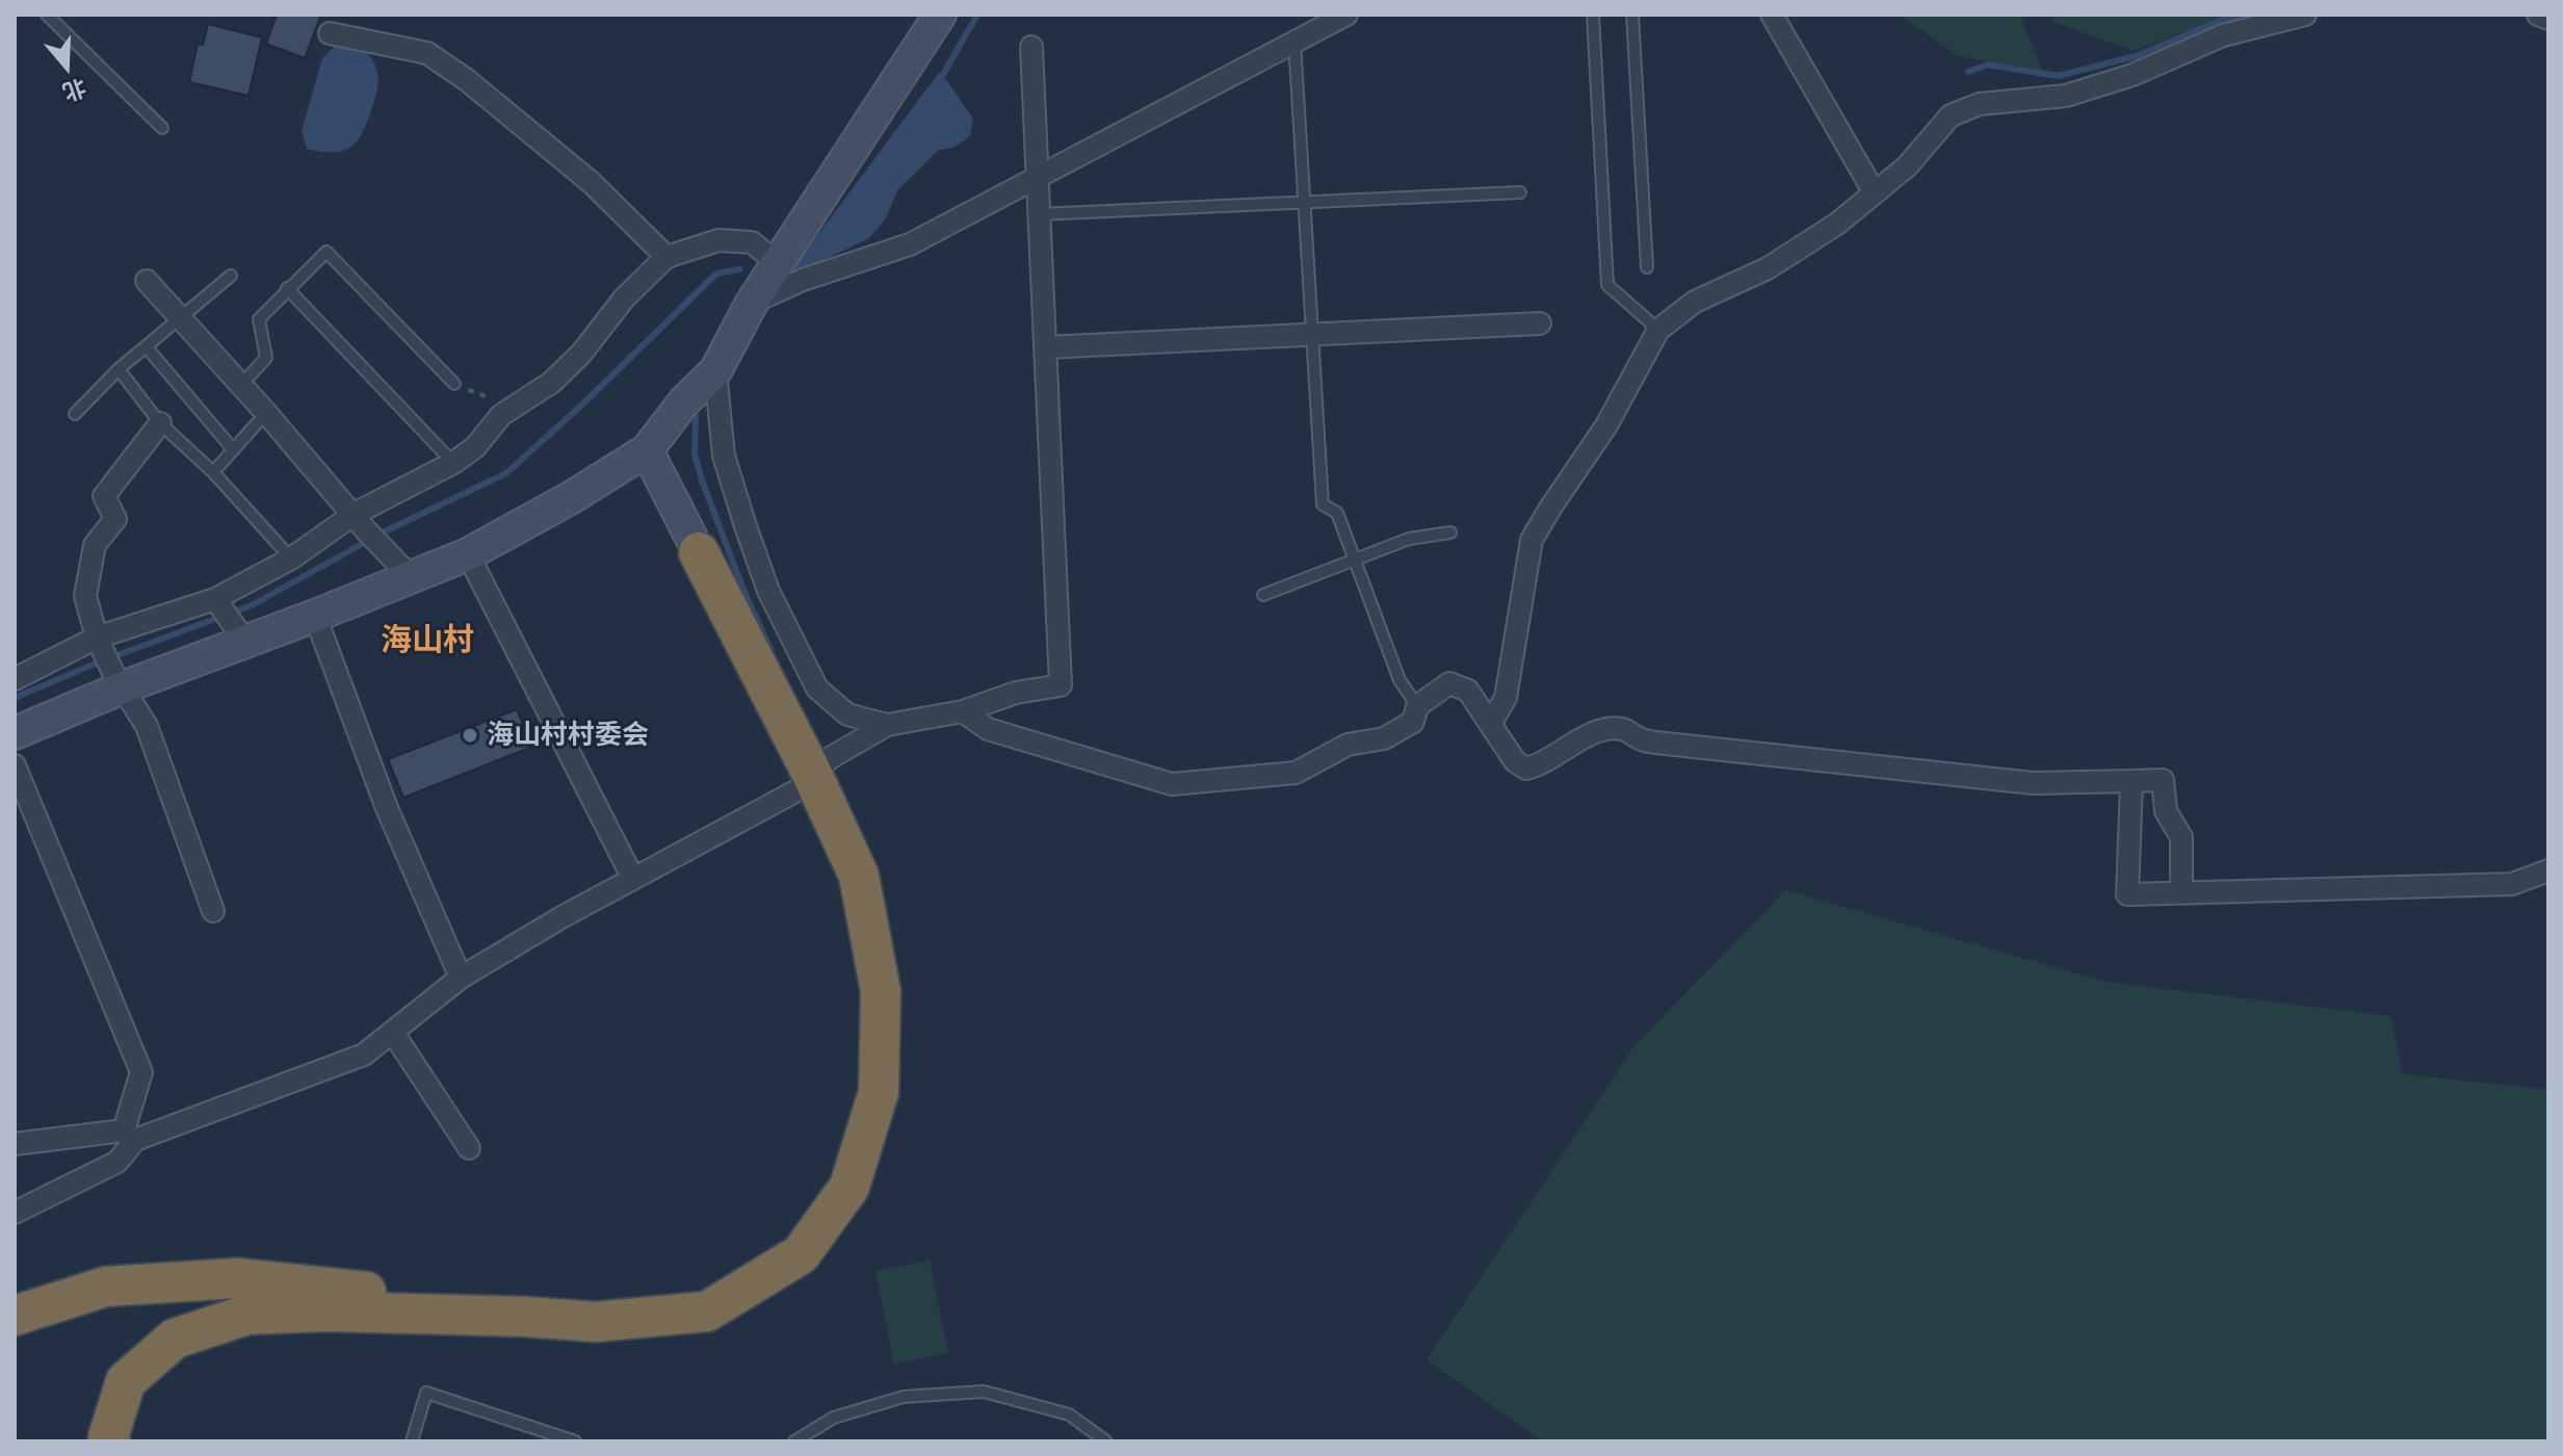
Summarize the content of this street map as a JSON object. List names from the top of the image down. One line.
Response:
{"districts":["海山村"],"places":["海山村村委会"],"north":"bottom"}
